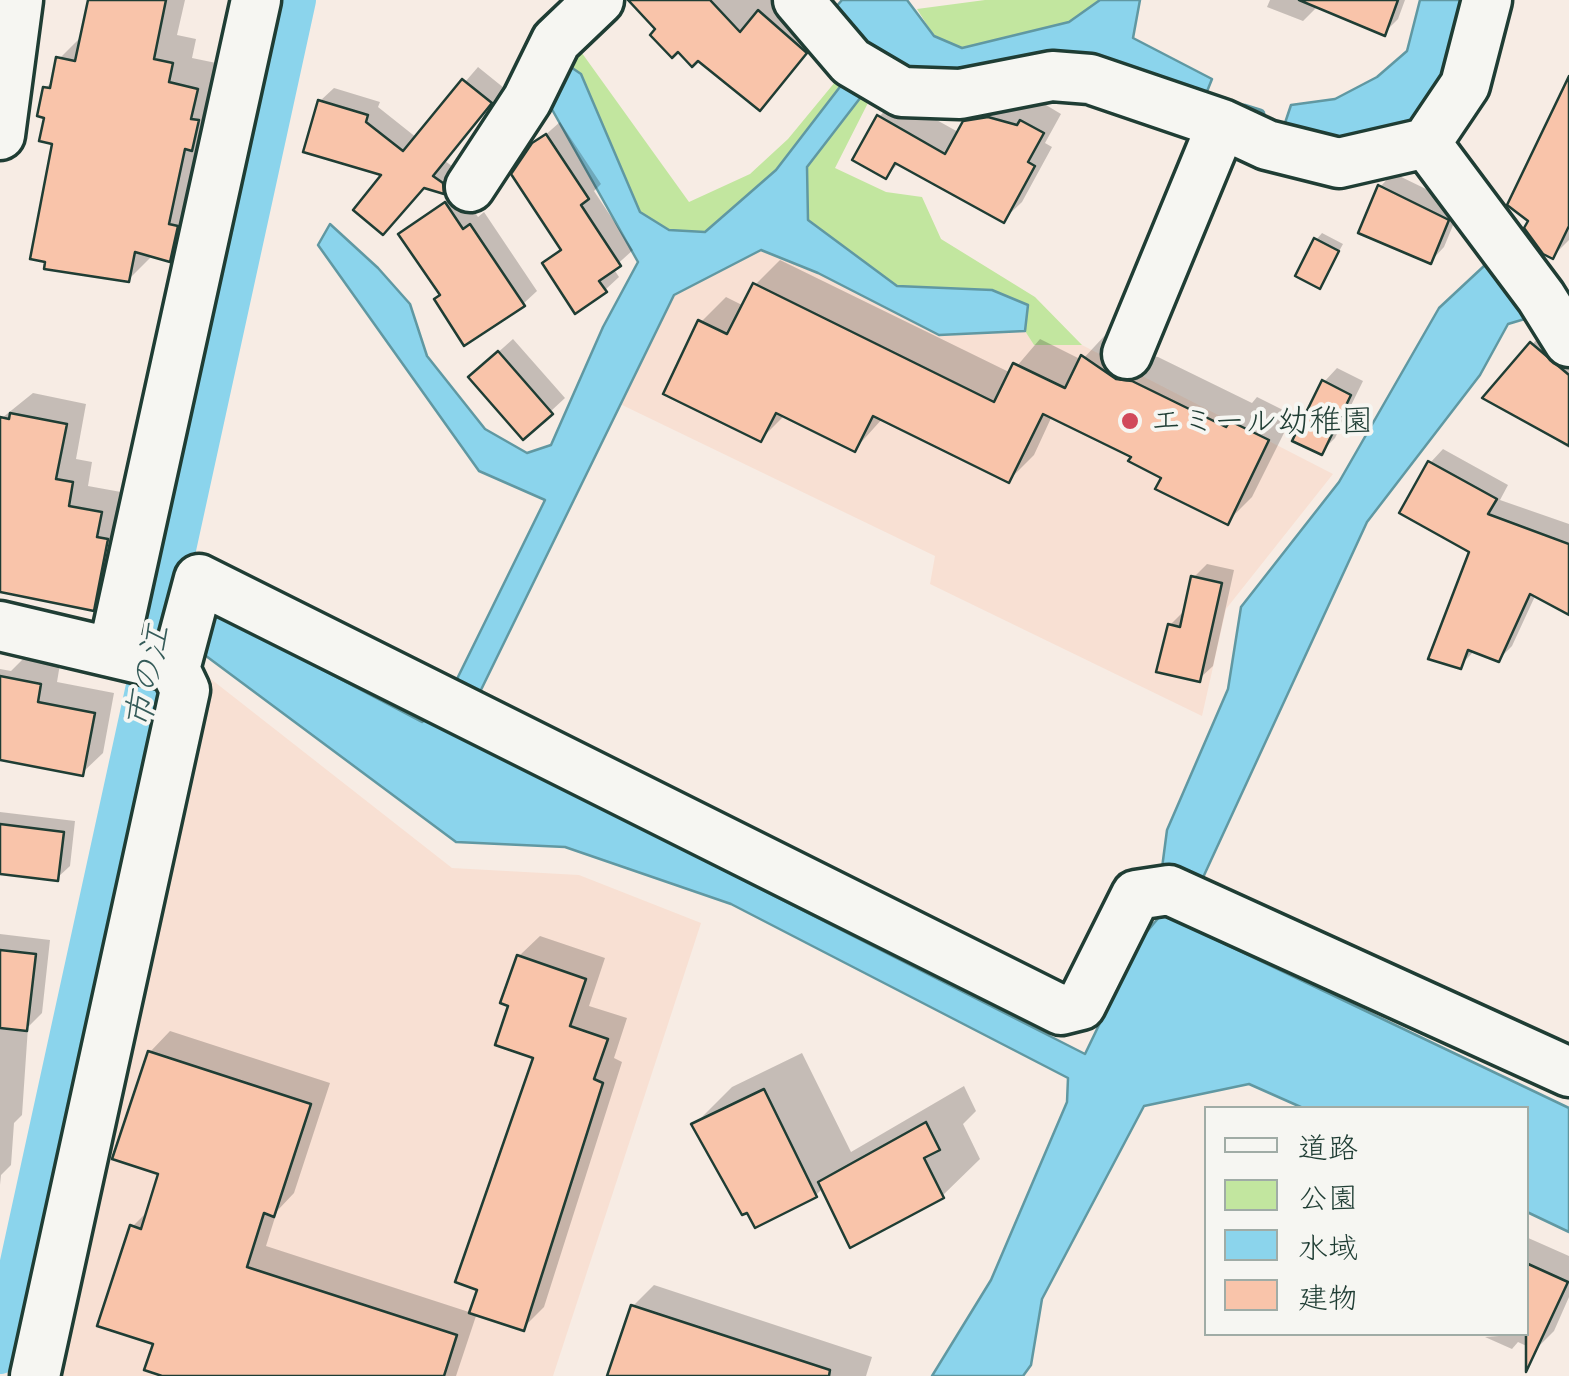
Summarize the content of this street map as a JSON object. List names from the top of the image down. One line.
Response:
{"water":["市の江"],"places":["エミール幼稚園"],"legend":["道路","公園","水域","建物"]}
